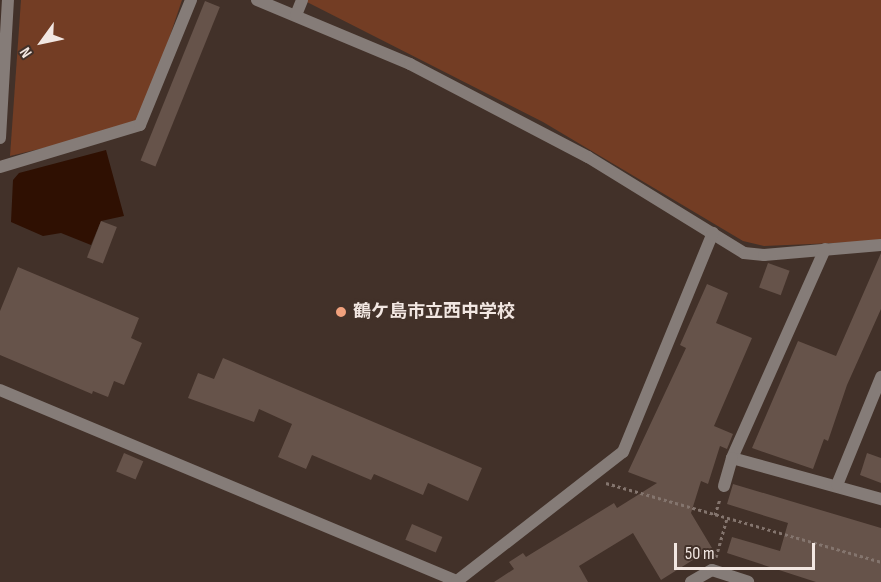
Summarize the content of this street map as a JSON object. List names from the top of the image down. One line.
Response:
{"places":["鶴ケ島市立西中学校"],"scale_bar":"50 m","north":"bottom left"}
